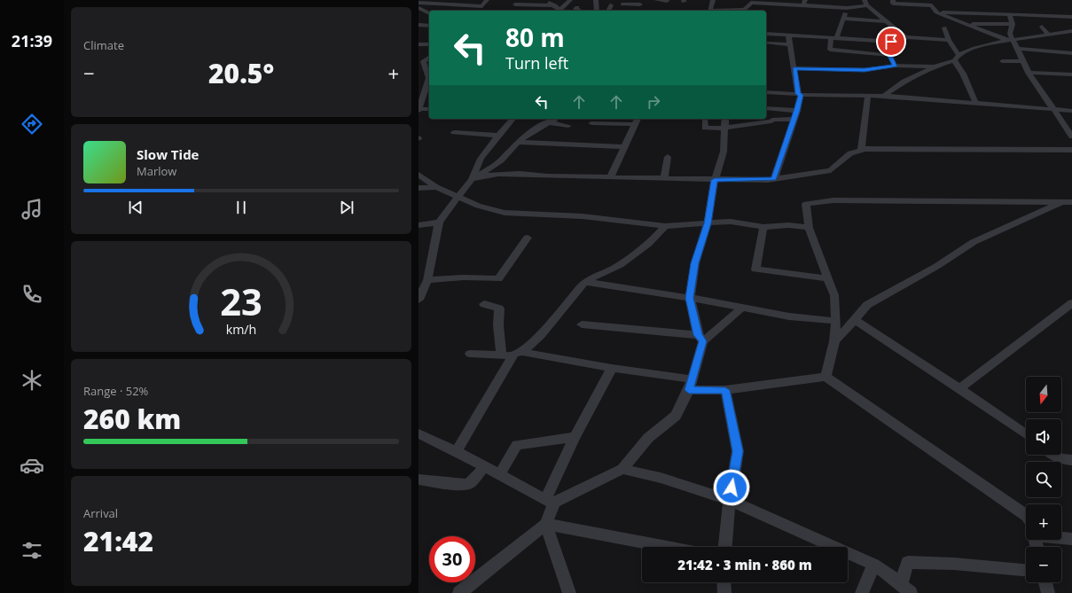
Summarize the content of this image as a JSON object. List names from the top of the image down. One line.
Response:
{"north":"bottom","page":{"tabs":"21:39","tile":["Climate",["Range · 52%","260 km"],["Arrival","21:42"]],"turn":["80 m","Turn left"],"heat":["−","20.5°","+"],"song":["Slow Tide","Marlow"],"map_buttons":["+","−"],"limit":"30","trip":"21:42 · 3 min · 860 m","gauge":["23","km/h"]}}
